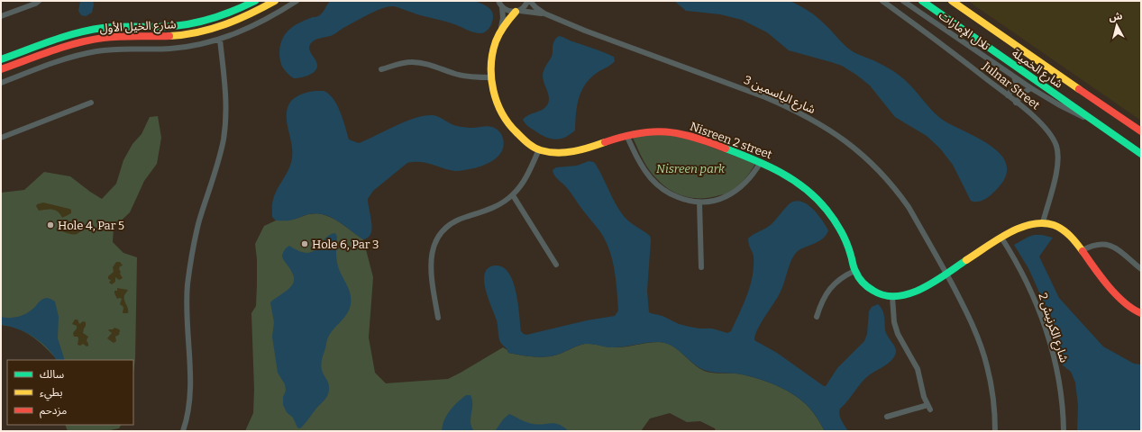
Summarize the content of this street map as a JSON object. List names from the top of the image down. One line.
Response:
{"streets":{"main road":["شارع الخيل الأول","شارع الخميلة","Nisreen 2 street"],"street":["تلال الإمارات","Julnar Street","شارع الياسمين 3","شارع الكرنيش 2"]},"crossings":[["تلال الإمارات","شارع الخميلة"],["Julnar Street","Nisreen 2 street"],["شارع الياسمين 3","Nisreen 2 street"],["Nisreen 2 street","شارع الكرنيش 2"]],"parks":["Nisreen park"],"places":["Hole 4, Par 5","Hole 6, Par 3"],"legend":["سالك","بطيء","مزدحم"],"north":"top"}
